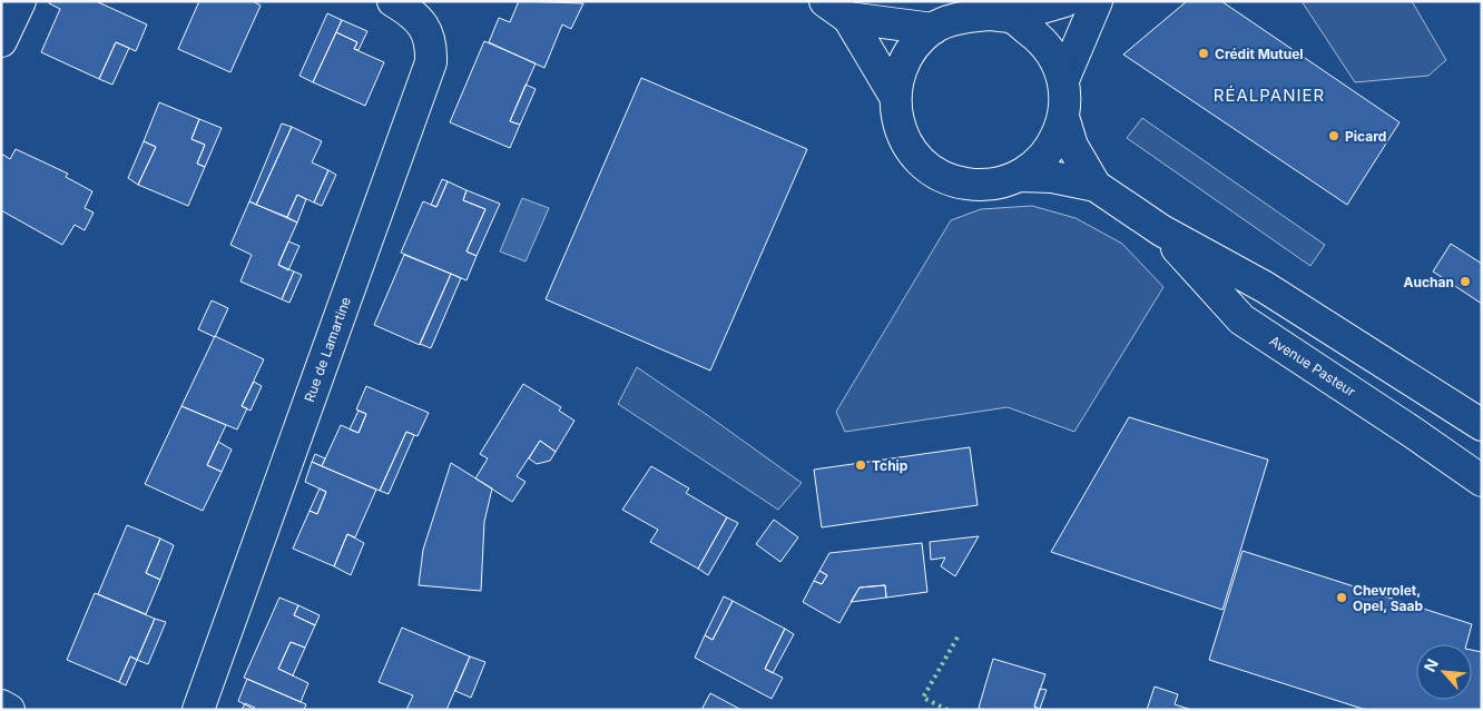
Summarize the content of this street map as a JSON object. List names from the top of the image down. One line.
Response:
{"streets":{"main road":["Rue de Lamartine","Avenue Pasteur"]},"districts":["RÉALPANIER"],"places":["Crédit Mutuel","Picard","Auchan","Tchip","Chevrolet, Opel, Saab"],"north":"top left"}
